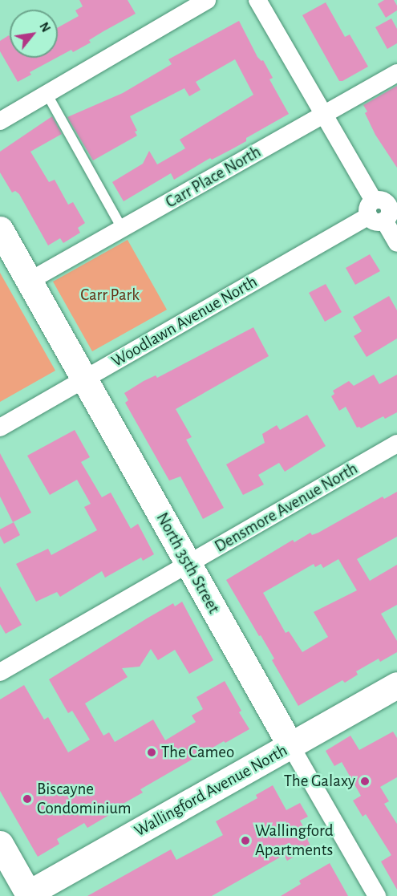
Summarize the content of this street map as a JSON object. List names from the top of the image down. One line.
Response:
{"streets":{"street":["Carr Place North","Woodlawn Avenue North","Densmore Avenue North","North 35th Street","Wallingford Avenue North"]},"crossings":[["Carr Place North","North 35th Street"],["Woodlawn Avenue North","North 35th Street"],["Densmore Avenue North","North 35th Street"],["North 35th Street","Wallingford Avenue North"]],"parks":["Carr Park"],"places":["The Cameo","The Galaxy","Biscayne Condominium","Wallingford Apartments"],"north":"top right"}
